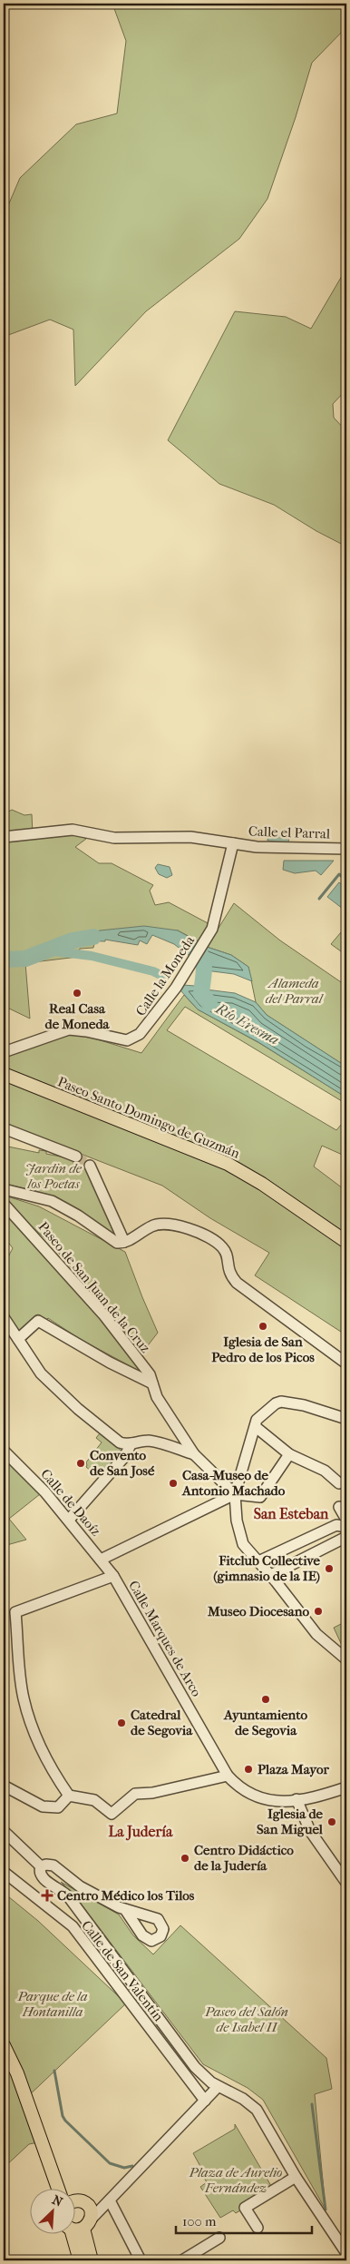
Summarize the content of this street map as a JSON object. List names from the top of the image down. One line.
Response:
{"streets":{"main road":["Paseo Santo Domingo de Guzmán"],"street":["Calle el Parral","Calle la Moneda","Paseo de San Juan de la Cruz","Calle de Daoíz","Calle Marques de Arco","Calle de San Valentín"]},"crossings":[["Calle el Parral","Calle la Moneda"],["Calle de Daoíz","Calle Marques de Arco"]],"districts":["San Esteban","La Judería"],"water":["Río Eresma"],"parks":["Alameda del Parral","Jardin de los Poetas","Parque de la Hontanilla","Paseo del Salón de Isabel II","Plaza de Aurelio Fernández"],"places":{"other":["Real Casa de Moneda","Iglesia de San Pedro de los Picos","Convento de San José","Casa-Museo de Antonio Machado","Fitclub Collective (gimnasio de la IE)","Museo Diocesano","Ayuntamiento de Segovia","Catedral de Segovia","Plaza Mayor","Iglesia de San Miguel","Centro Didáctico de la Judería"],"health":["Centro Médico los Tilos"]},"scale_bar":"100 m","north":"top right"}
